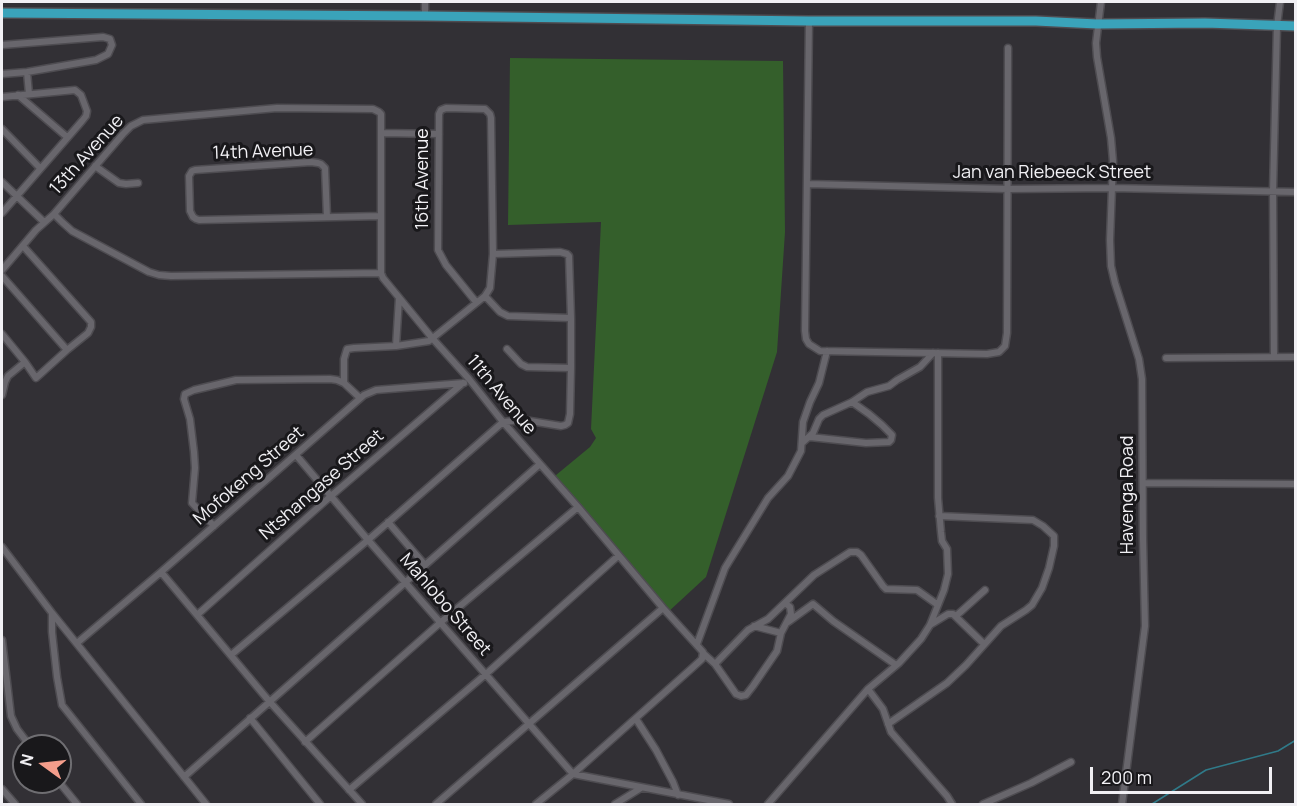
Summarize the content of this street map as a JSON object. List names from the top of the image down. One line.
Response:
{"streets":{"street":["14th Avenue","13th Avenue","Jan van Riebeeck Street","16th Avenue","11th Avenue","Mofokeng Street","Ntshangase Street","Havenga Road","Mahlobo Street"]},"crossings":[["13th Avenue","11th Avenue"],["Jan van Riebeeck Street","Havenga Road"],["11th Avenue","Mofokeng Street"],["11th Avenue","Ntshangase Street"],["Mofokeng Street","Ntshangase Street"],["Mofokeng Street","Mahlobo Street"],["Ntshangase Street","Mahlobo Street"]],"scale_bar":"200 m","north":"left"}
